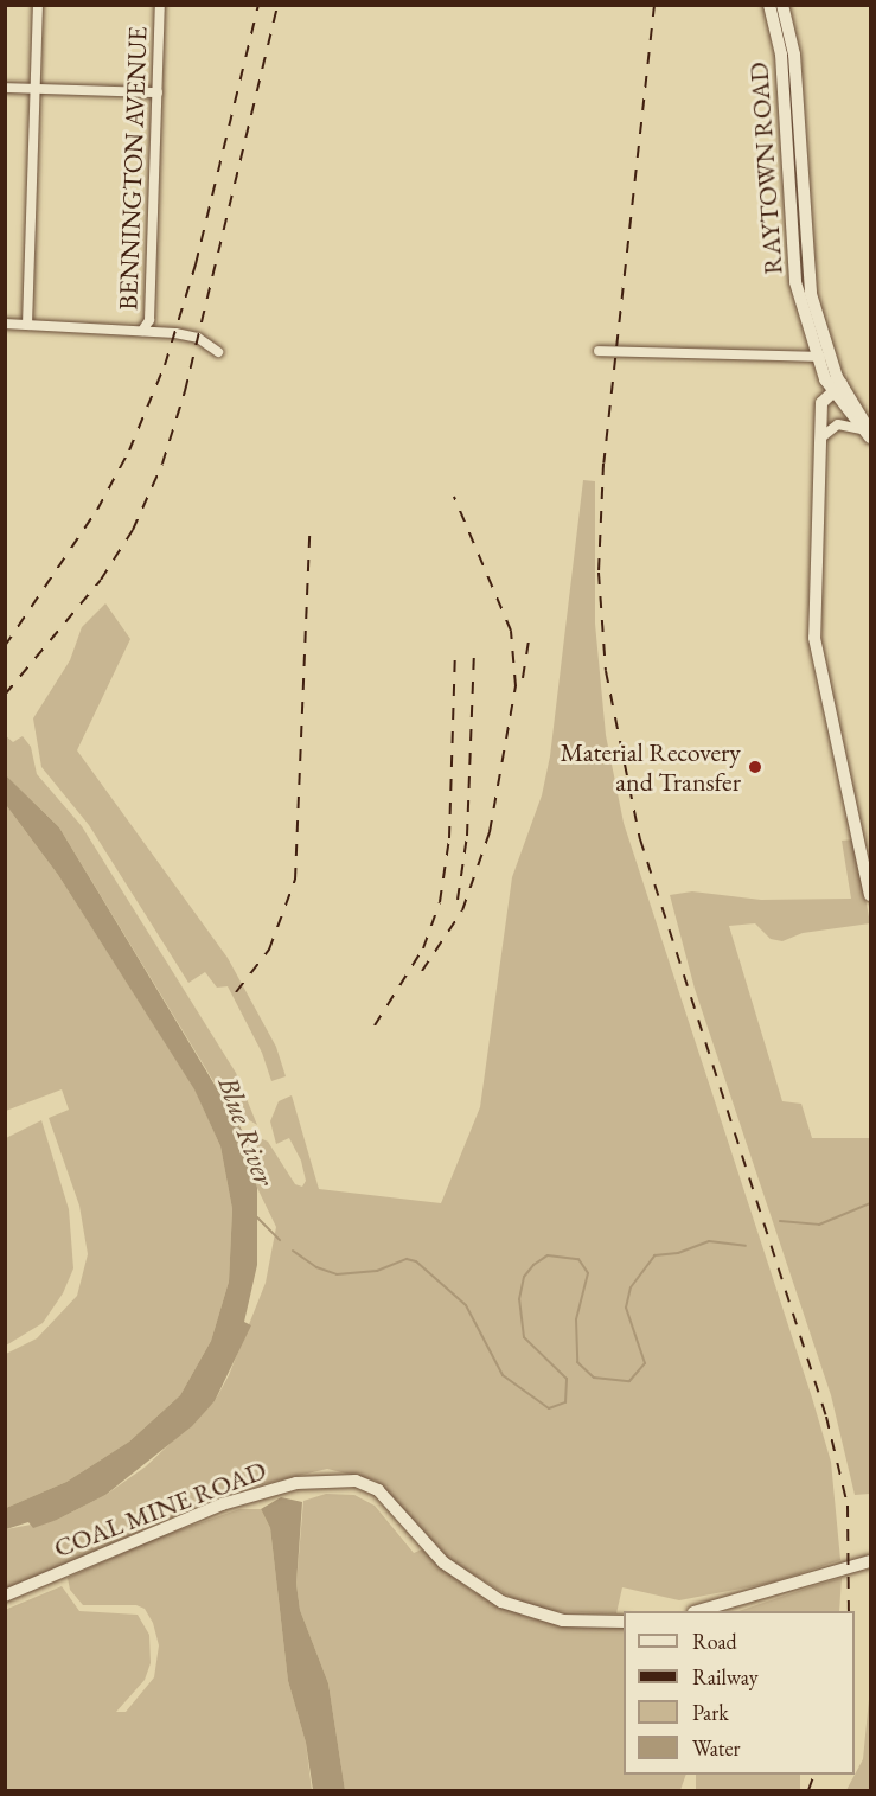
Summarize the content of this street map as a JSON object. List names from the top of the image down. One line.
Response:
{"streets":{"street":["BENNINGTON AVENUE","RAYTOWN ROAD","COAL MINE ROAD"]},"water":["Blue River"],"places":["Material Recovery and Transfer"],"legend":["Road","Railway","Park","Water"]}
